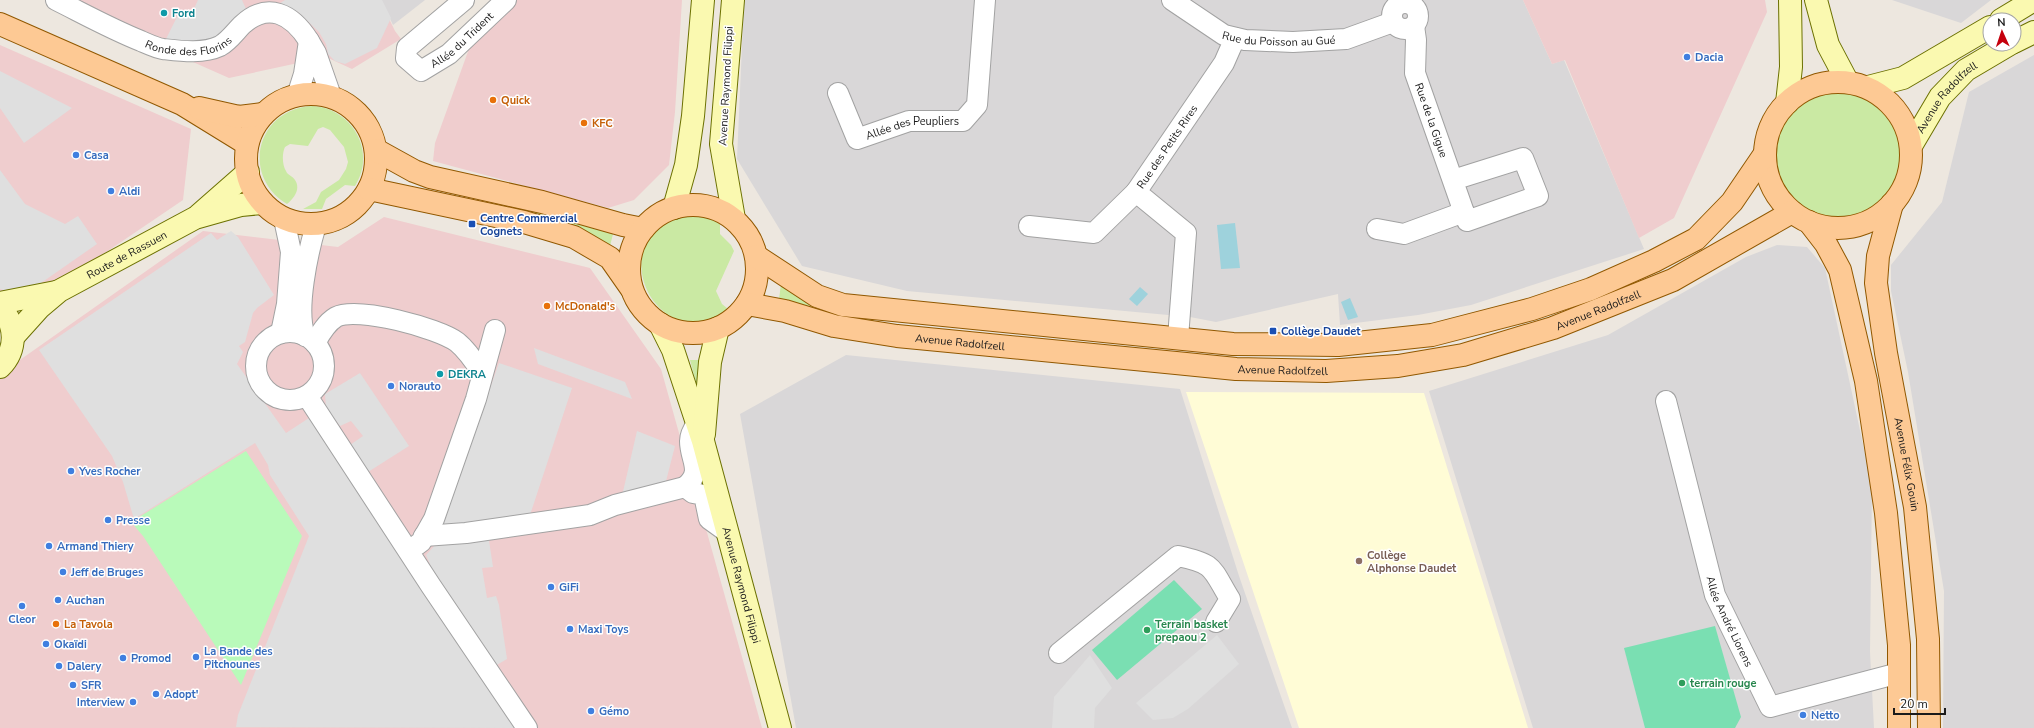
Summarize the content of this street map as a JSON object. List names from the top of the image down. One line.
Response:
{"streets":{"main road":["Avenue Raymond Filippi","Avenue Radolfzell","Route de Rassuen","Avenue Félix Gouin"],"street":["Rue du Poisson au Gué","Ronde des Florins","Allée du Trident","Rue de la Gigue","Allée des Peupliers","Rue des Petits Rires","Allée André Liorens"]},"crossings":[["Rue du Poisson au Gué","Rue de la Gigue"],["Rue du Poisson au Gué","Rue des Petits Rires"],["Ronde des Florins","Route de Rassuen"],["Avenue Raymond Filippi","Avenue Radolfzell"],["Avenue Radolfzell","Rue des Petits Rires"]],"places":{"other":["Ford","Dacia","Quick","KFC","Casa","Aldi","McDonald's","DEKRA","Norauto","Yves Rocher","Presse","Armand Thiery","Collège Alphonse Daudet","Jeff de Bruges","GiFi","Auchan","Cleor","La Tavola","Maxi Toys","Terrain basket prepaou 2","Okaïdi","La Bande des Pitchounes","Promod","Dalery","terrain rouge","SFR","Adopt'","Interview","Gémo","Netto"],"transit":["Centre Commercial Cognets","Collège Daudet"]},"scale_bar":"20 m","north":"top"}
